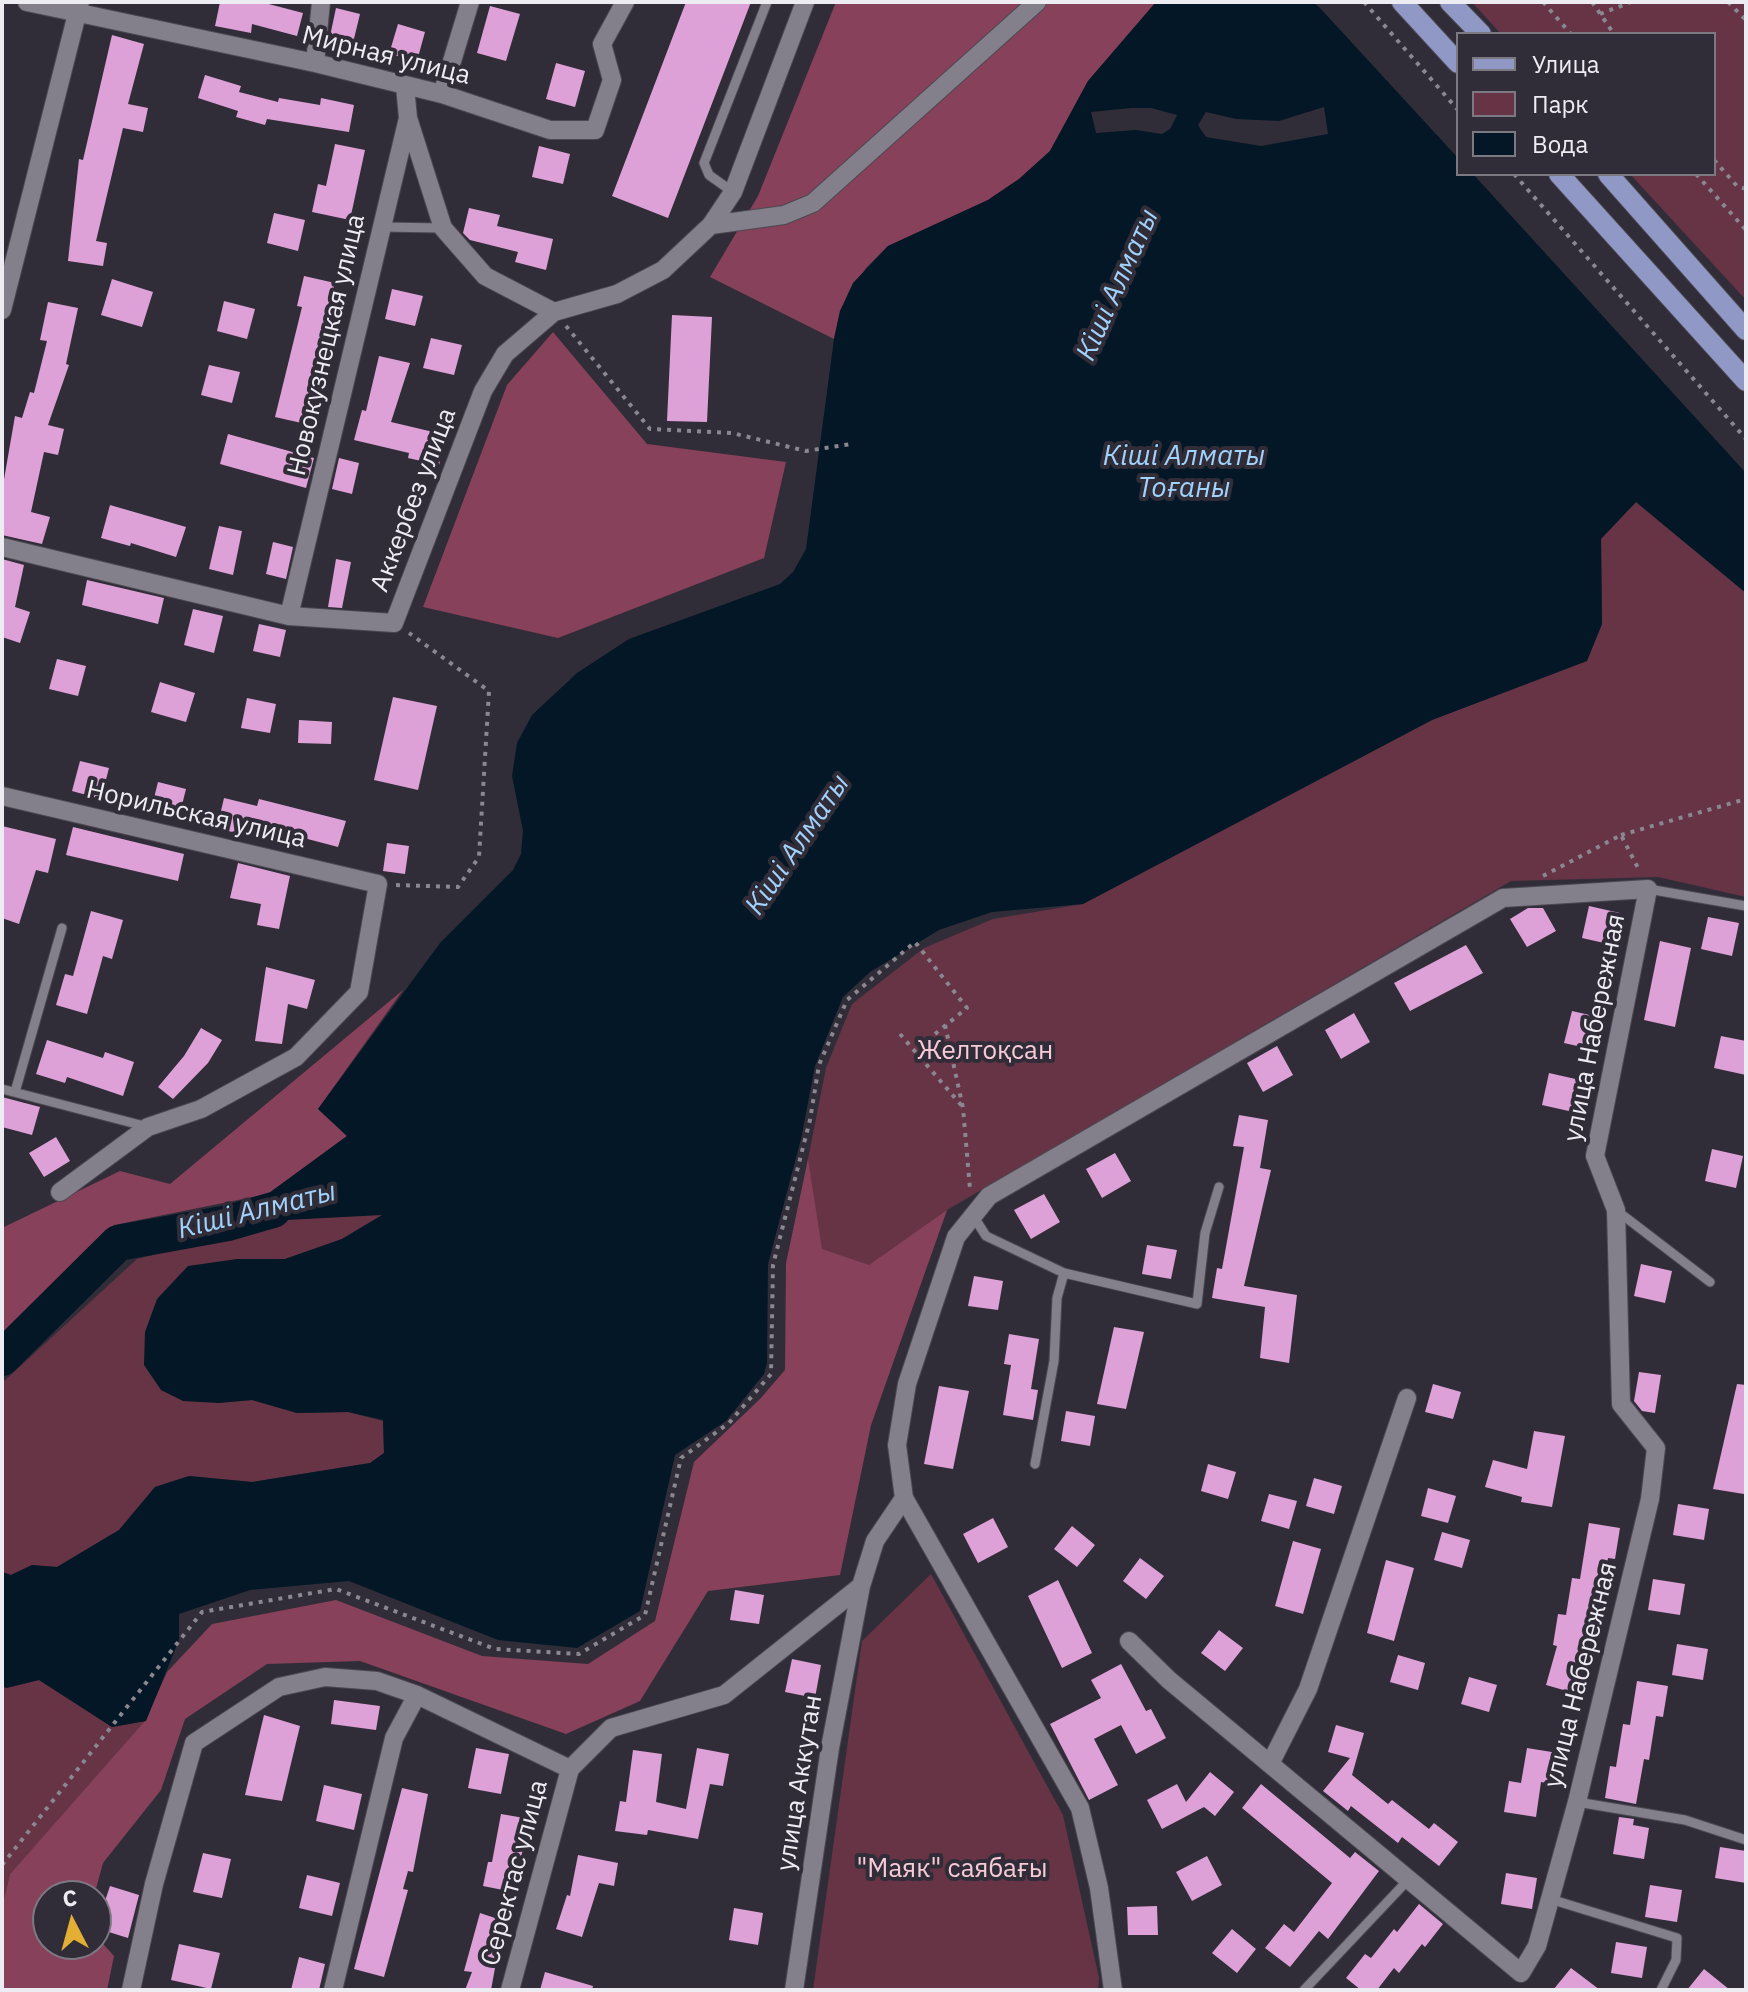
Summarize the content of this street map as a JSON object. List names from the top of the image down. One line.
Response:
{"streets":{"street":["Мирная улица","Новокузнецкая улица","Аккербез улица","Норильская улица","улица Набережная","улица Аккутан","Серектас улица"]},"crossings":[["Мирная улица","Новокузнецкая улица"],["Новокузнецкая улица","Аккербез улица"],["улица Набережная","улица Аккутан"]],"water":["Кіші Алматы","Кіші Алматы Тоғаны"],"parks":["Желтоқсан","\"Маяк\" саябағы"],"legend":["Улица","Парк","Вода"],"north":"top"}
